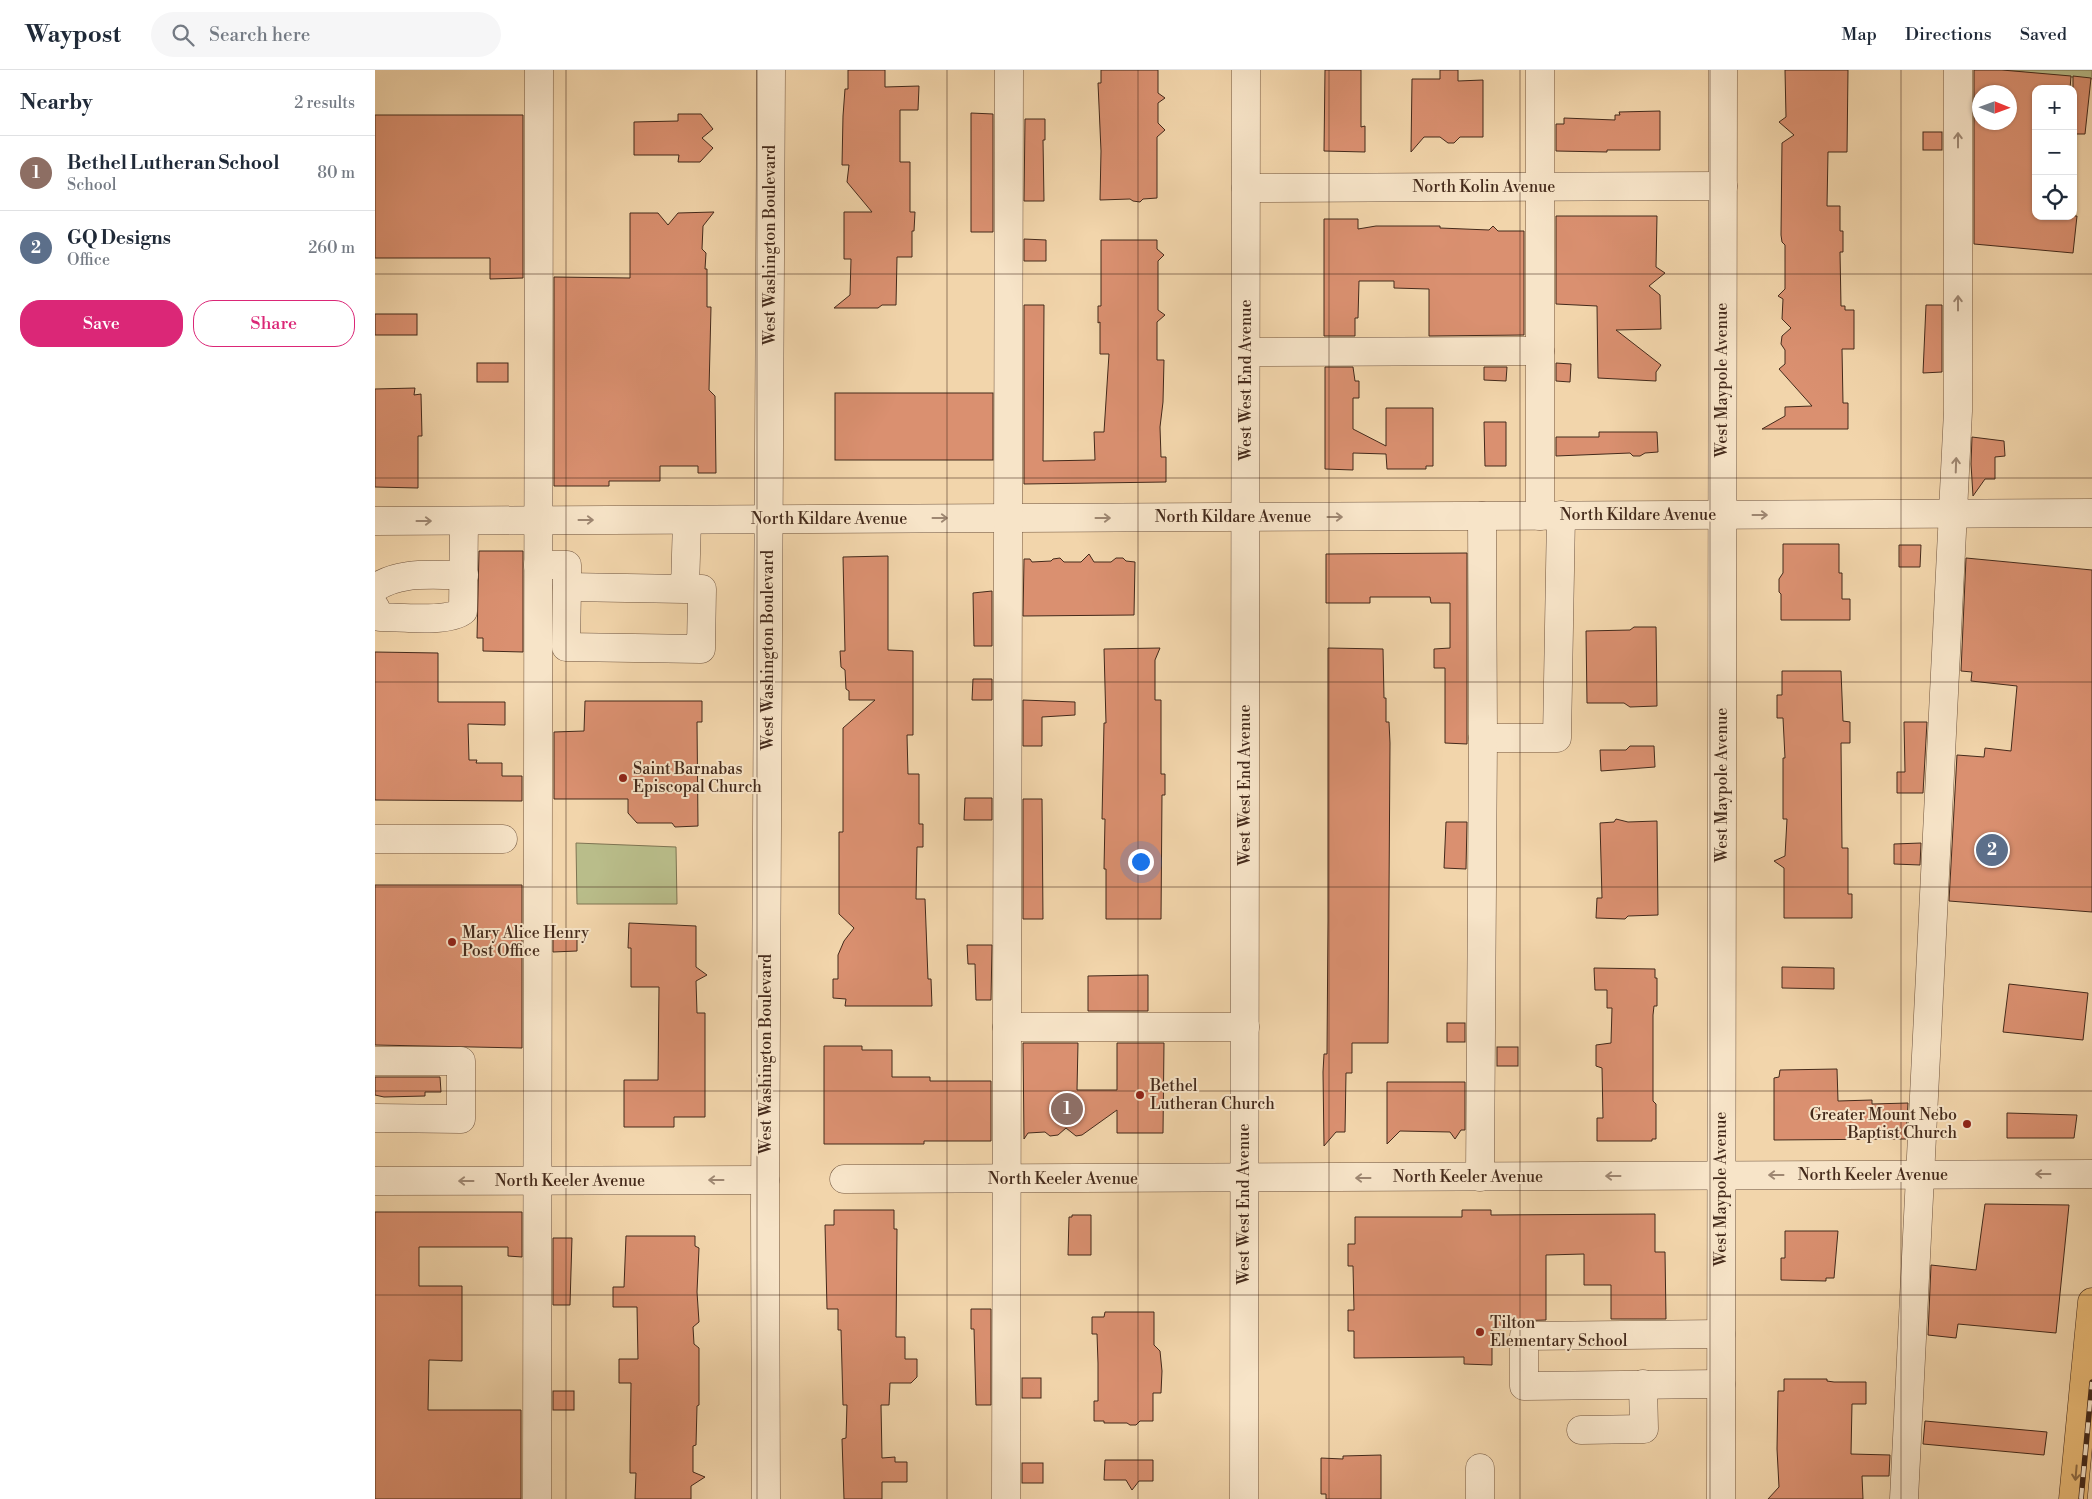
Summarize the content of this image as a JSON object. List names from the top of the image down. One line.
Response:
{"streets":{"street":["North Kolin Avenue","West Washington Boulevard","West West End Avenue","West Maypole Avenue","North Kildare Avenue","North Keeler Avenue"]},"crossings":[["North Kolin Avenue","West West End Avenue"],["North Kolin Avenue","West Maypole Avenue"],["West Washington Boulevard","North Kildare Avenue"],["West Washington Boulevard","North Keeler Avenue"],["West West End Avenue","North Kildare Avenue"],["West West End Avenue","North Keeler Avenue"],["West Maypole Avenue","North Kildare Avenue"],["West Maypole Avenue","North Keeler Avenue"]],"one_way":["North Keeler Avenue"],"places":["Saint Barnabas Episcopal Church","Mary Alice Henry Post Office","Bethel Lutheran Church","Greater Mount Nebo Baptist Church","Tilton Elementary School"],"north":"right","page":{"header":"Waypost","search":"Search here","nav":["Map","Directions","Saved"],"heading":["Nearby","2 results"],"map_buttons":["+","−"],"list":[{"mark":"1","name":"Bethel Lutheran School","note":"School","value":"80 m"},{"mark":"2","name":"GQ Designs","note":"Office","value":"260 m"}],"buttons":["Save","Share"],"pins":["2","1"]}}
